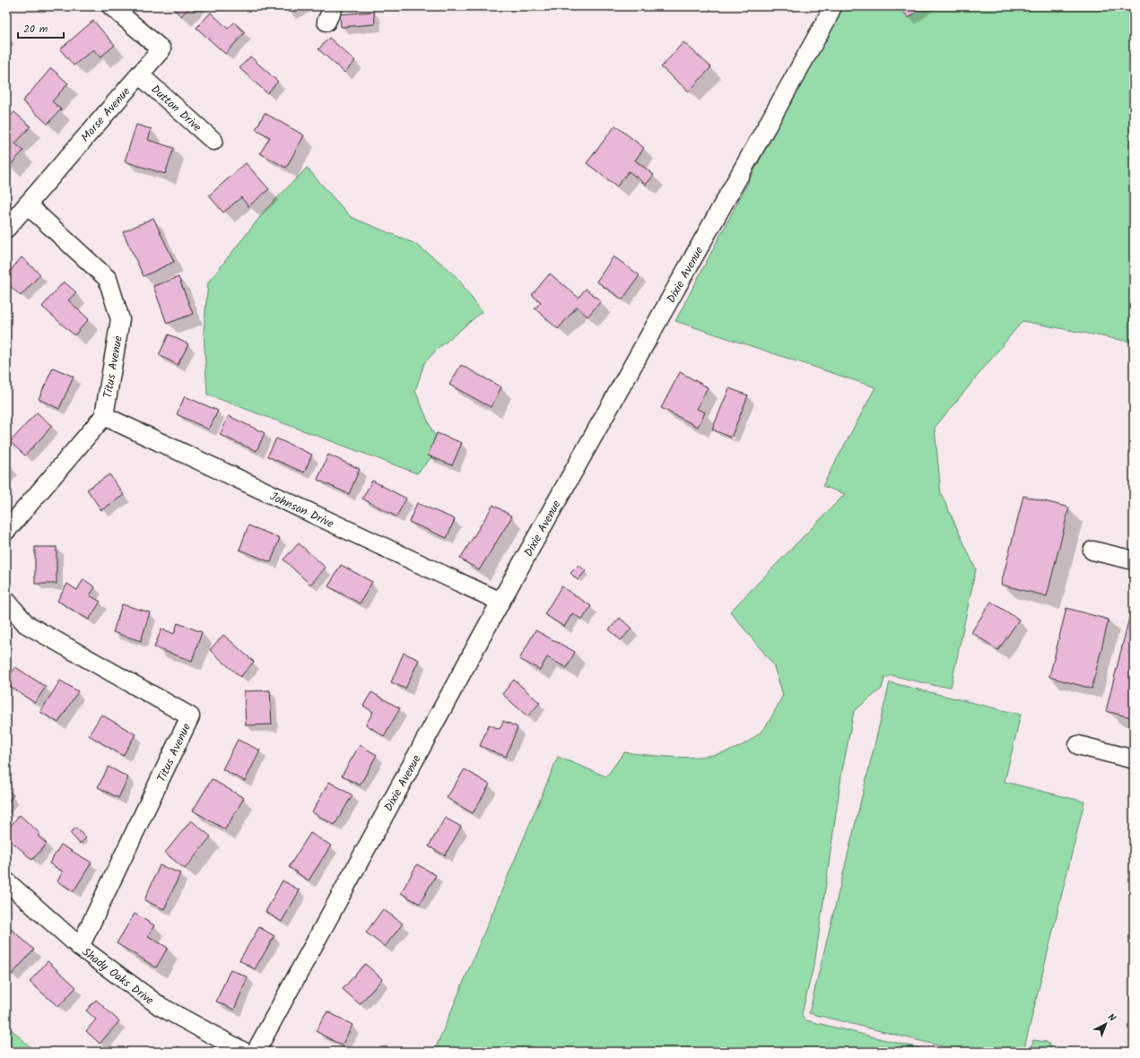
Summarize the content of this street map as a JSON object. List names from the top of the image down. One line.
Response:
{"streets":{"street":["Dutton Drive","Morse Avenue","Dixie Avenue","Titus Avenue","Johnson Drive","Shady Oaks Drive"]},"crossings":[["Dutton Drive","Morse Avenue"],["Morse Avenue","Titus Avenue"],["Dixie Avenue","Johnson Drive"],["Titus Avenue","Johnson Drive"],["Titus Avenue","Shady Oaks Drive"]],"scale_bar":"20 m","north":"top right"}
